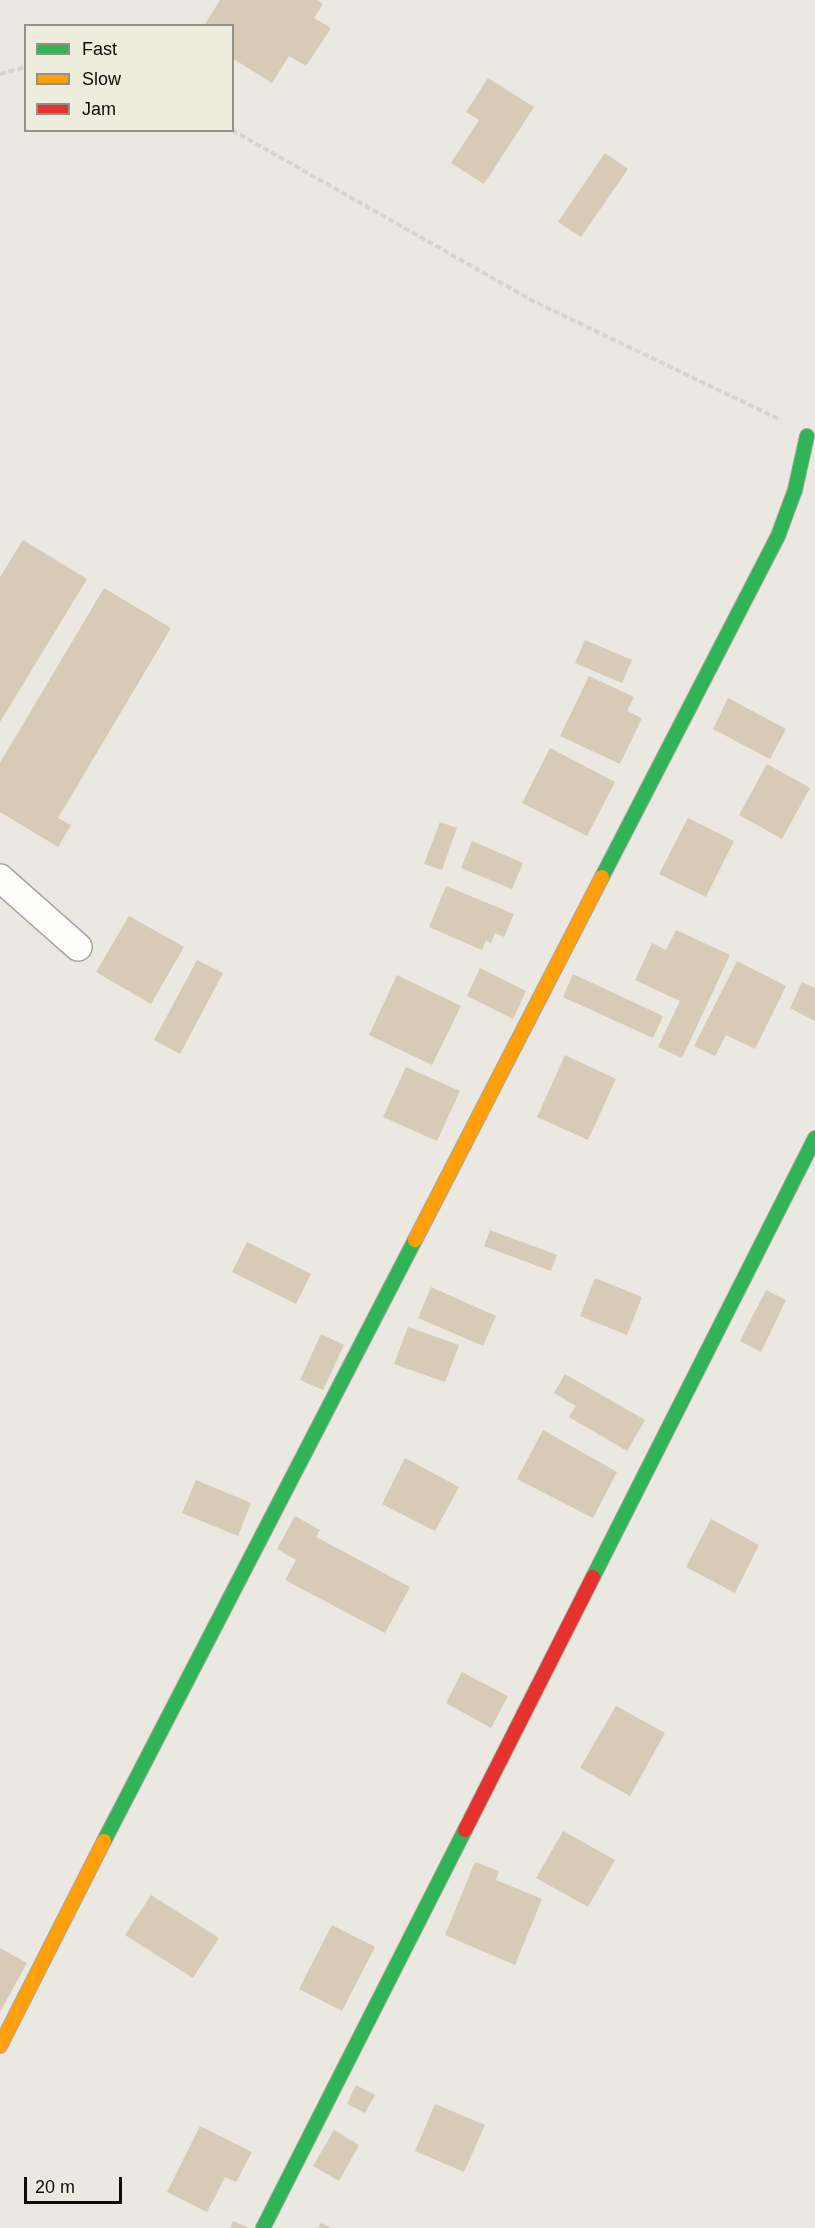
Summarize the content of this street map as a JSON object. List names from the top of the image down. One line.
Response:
{"legend":["Fast","Slow","Jam"],"scale_bar":"20 m"}
